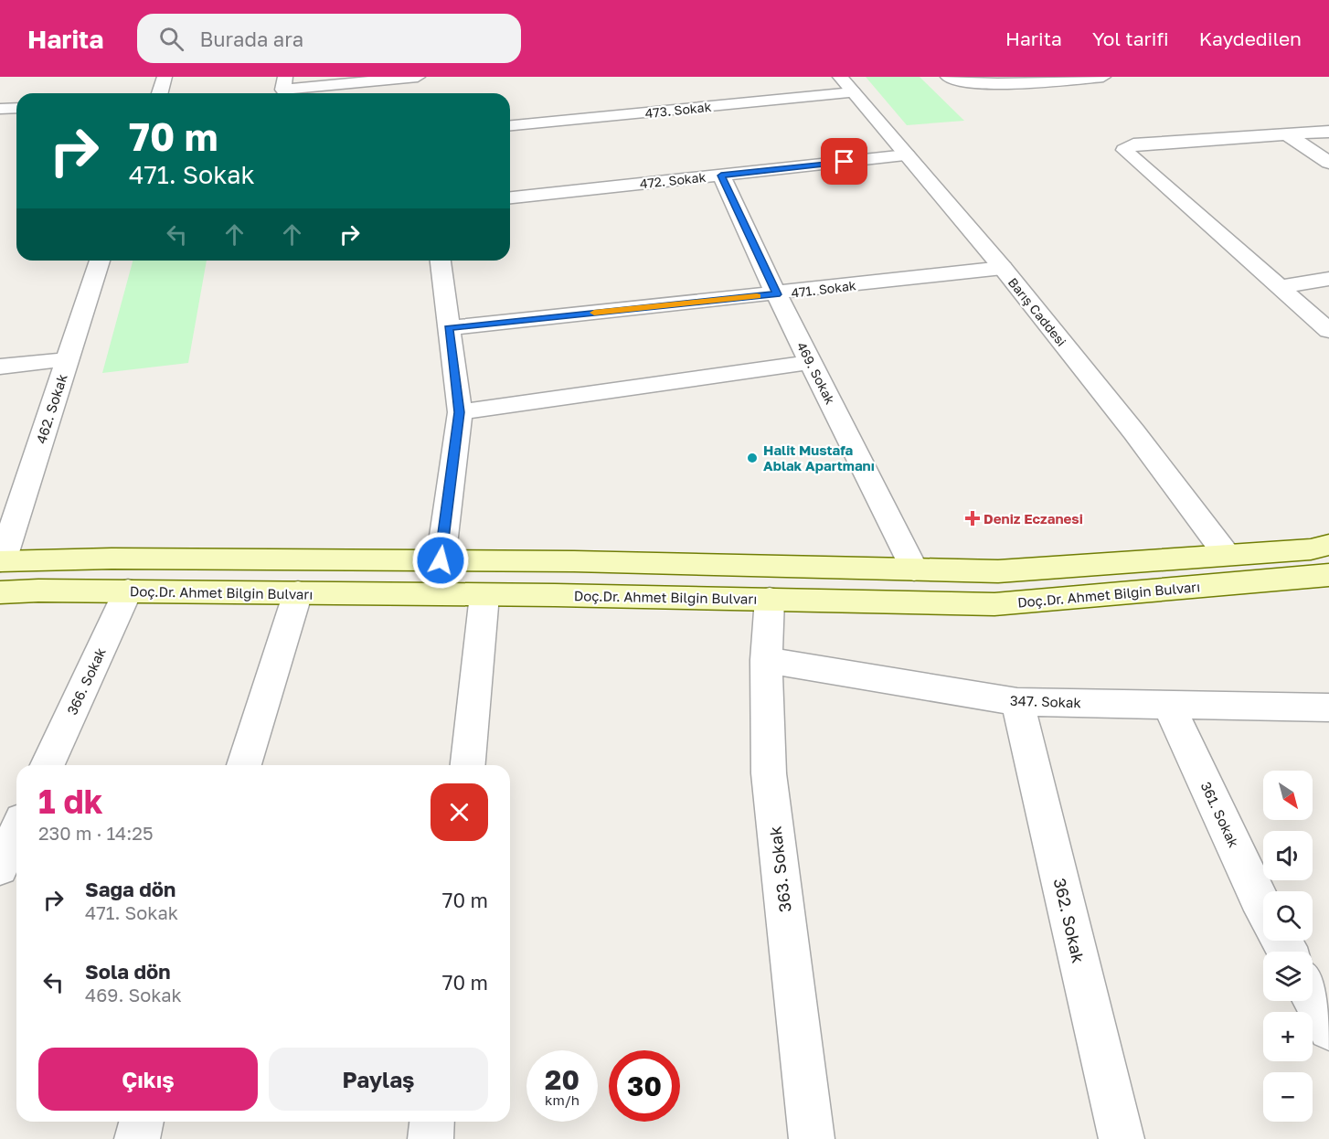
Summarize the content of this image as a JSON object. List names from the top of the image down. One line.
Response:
{"streets":{"main road":["Doç.Dr. Ahmet Bilgin Bulvarı"],"street":["473. Sokak","472. Sokak","471. Sokak","Barış Caddesi","469. Sokak","462. Sokak","366. Sokak","347. Sokak","361. Sokak","363. Sokak","362. Sokak"]},"crossings":[["473. Sokak","Barış Caddesi"],["472. Sokak","Barış Caddesi"],["472. Sokak","469. Sokak"],["471. Sokak","Barış Caddesi"],["471. Sokak","469. Sokak"],["Doç.Dr. Ahmet Bilgin Bulvarı","366. Sokak"],["Doç.Dr. Ahmet Bilgin Bulvarı","363. Sokak"],["347. Sokak","361. Sokak"],["347. Sokak","363. Sokak"],["347. Sokak","362. Sokak"]],"places":{"other":["Halit Mustafa Ablak Apartmanı"],"health":["Deniz Eczanesi"]},"north":"bottom right","page":{"header":"Harita","search":"Burada ara","nav":["Harita","Yol tarifi","Kaydedilen"],"turn":["70 m","471. Sokak"],"heading":["1 dk","230 m · 14:25"],"map_buttons":["+","−"],"list":[{"name":"Sağa dön","note":"471. Sokak","value":"70 m"},{"name":"Sola dön","note":"469. Sokak","value":"70 m"}],"buttons":["Çıkış","Paylaş"],"speed":"20 km/h","limit":"30"}}
